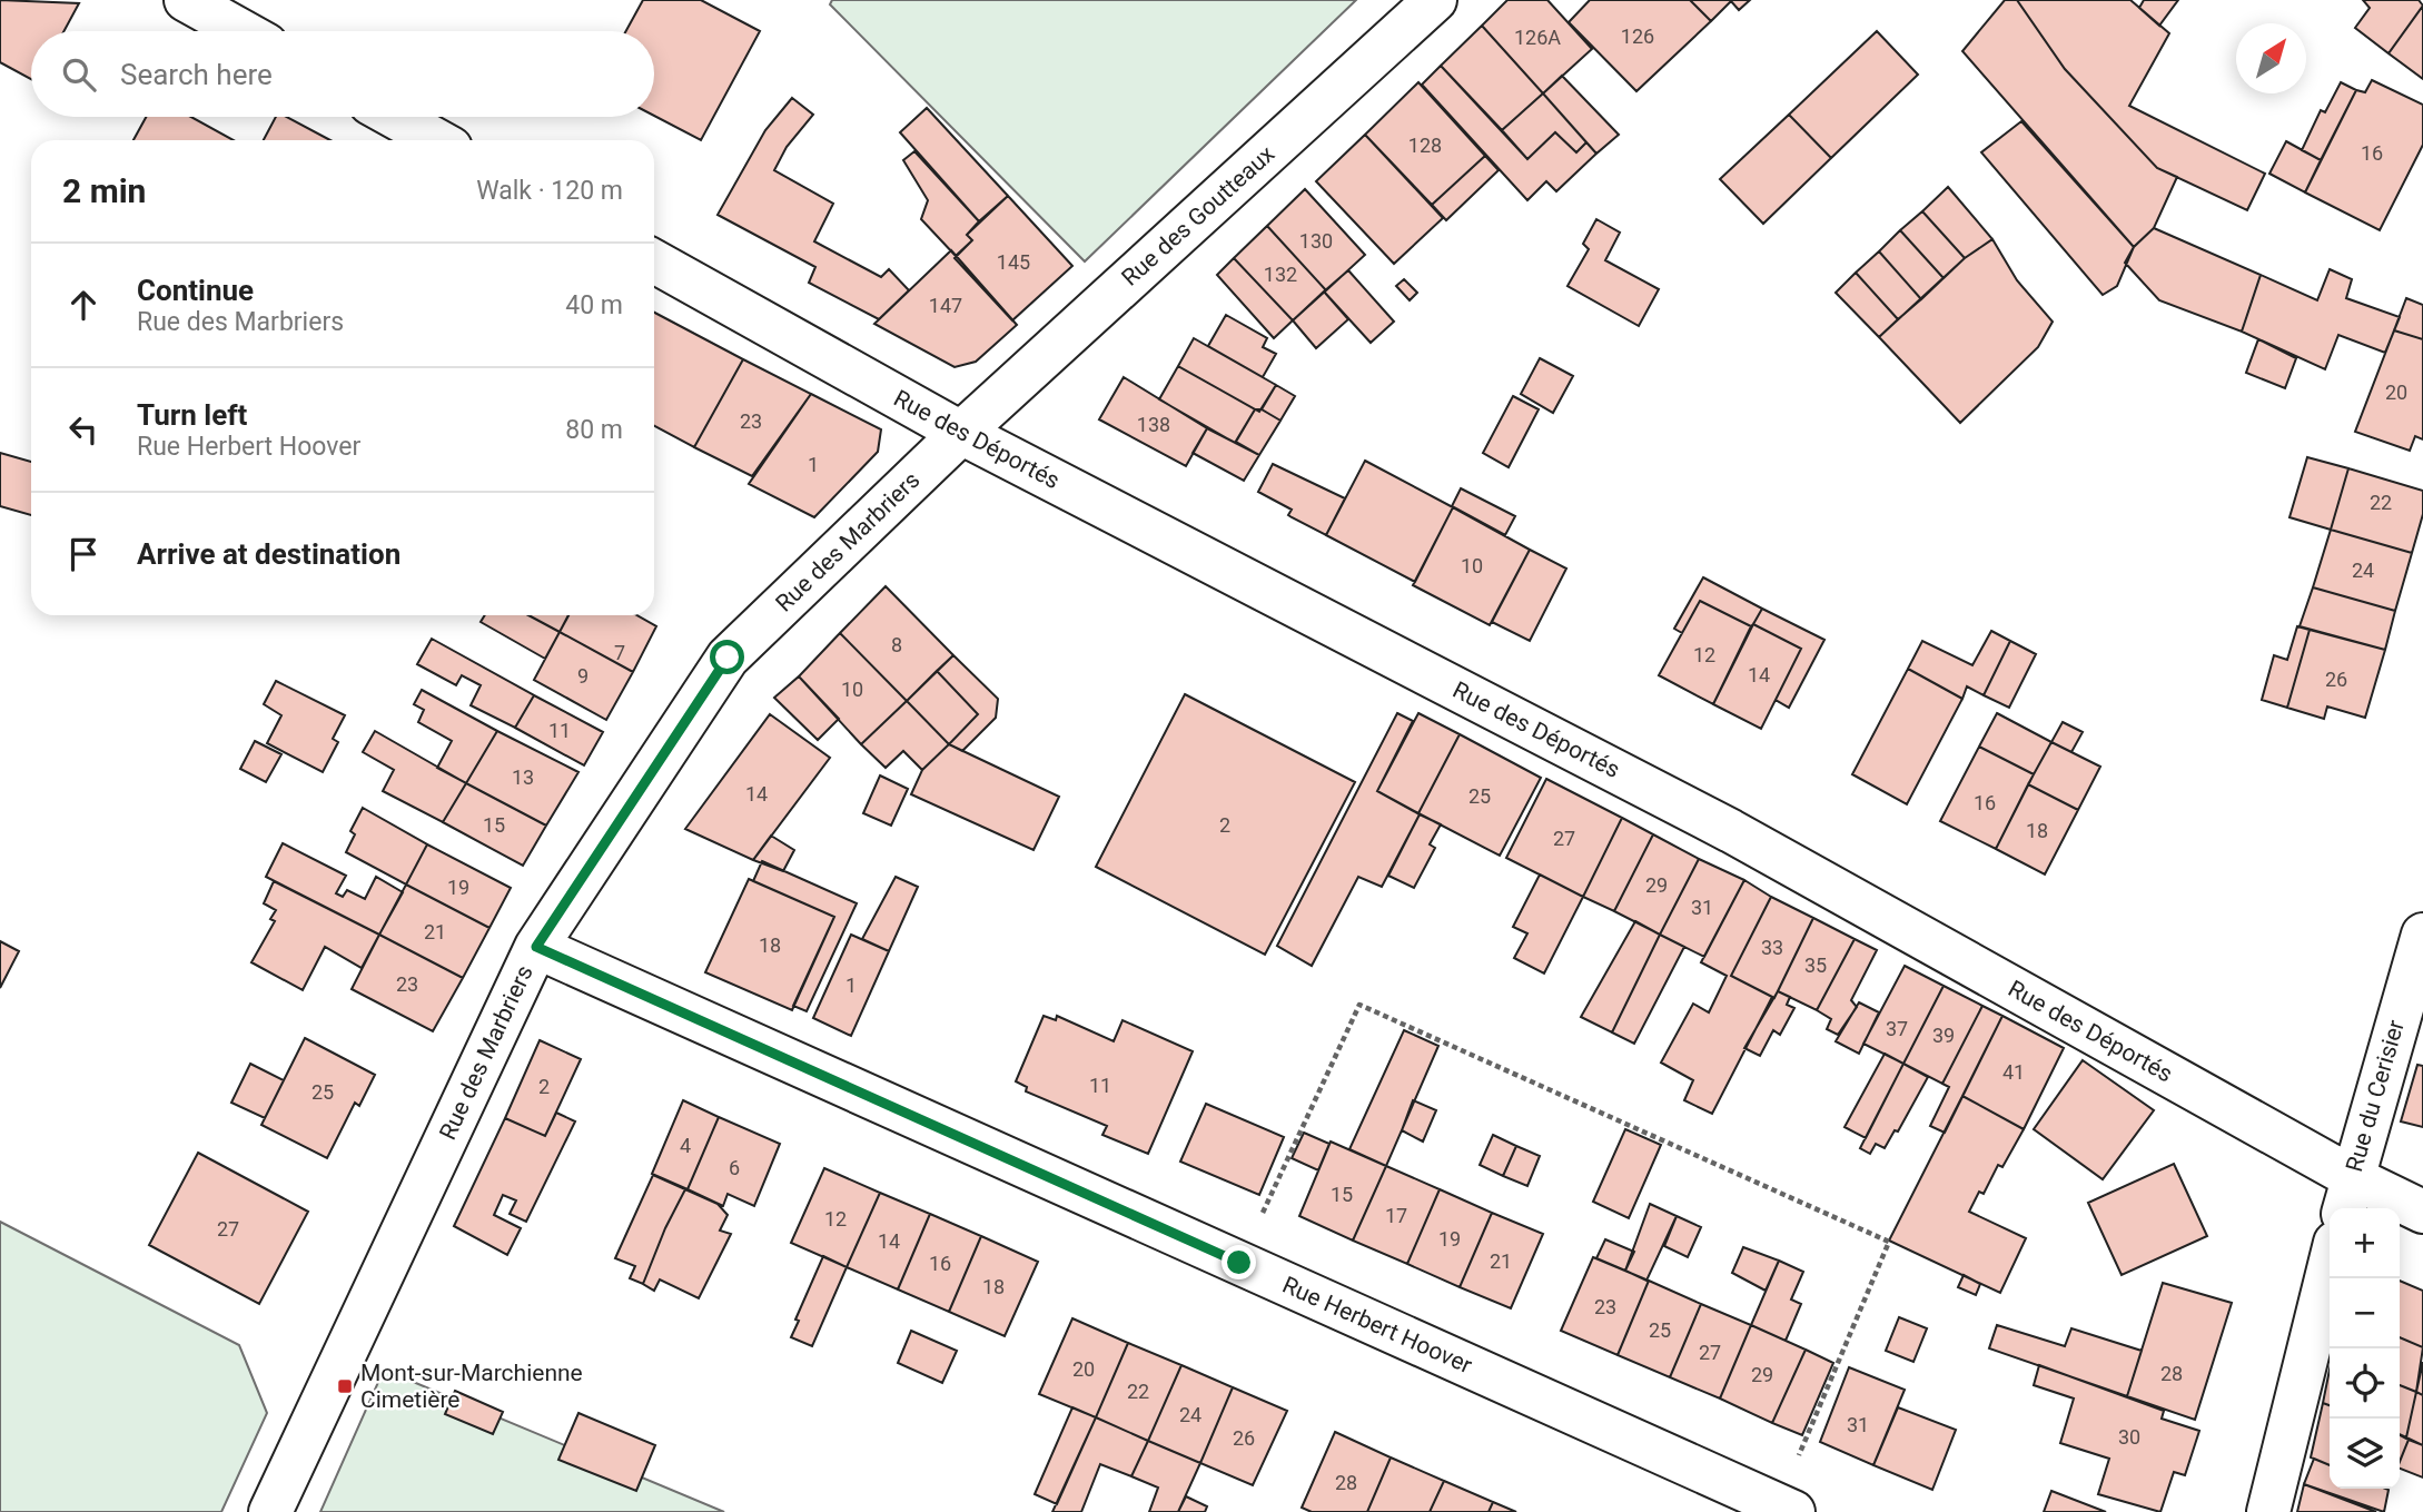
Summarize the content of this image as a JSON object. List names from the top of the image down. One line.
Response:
{"streets":{"street":["Rue des Goutteaux","Rue des Déportés","Rue des Marbriers","Rue du Cerisier","Rue Herbert Hoover"]},"crossings":[["Rue des Goutteaux","Rue des Déportés"],["Rue des Goutteaux","Rue des Marbriers"],["Rue des Déportés","Rue des Marbriers"],["Rue des Déportés","Rue du Cerisier"],["Rue des Marbriers","Rue Herbert Hoover"]],"places":{"transit":["Mont-sur-Marchienne Cimetière"]},"house_numbers":["126","126A","128","16","130","145","132","147","20","23","138","1","22","10","24","8","7","12","14","9","26","10","11","13","14","25","16","15","2","18","27","29","19","31","21","18","33","35","23","1","37","39","41","11","2","25","4","6","15","17","12","27","19","14","21","16","18","23","25","27","20","28","29","22","24","31","30","26","28"],"north":"top right","page":{"search":"Search here","heading":["2 min","Walk · 120 m"],"list":[["Continue","Rue des Marbriers","40 m"],["Turn left","Rue Herbert Hoover","80 m"],"Arrive at destination"],"map_buttons":["+","−"]}}
